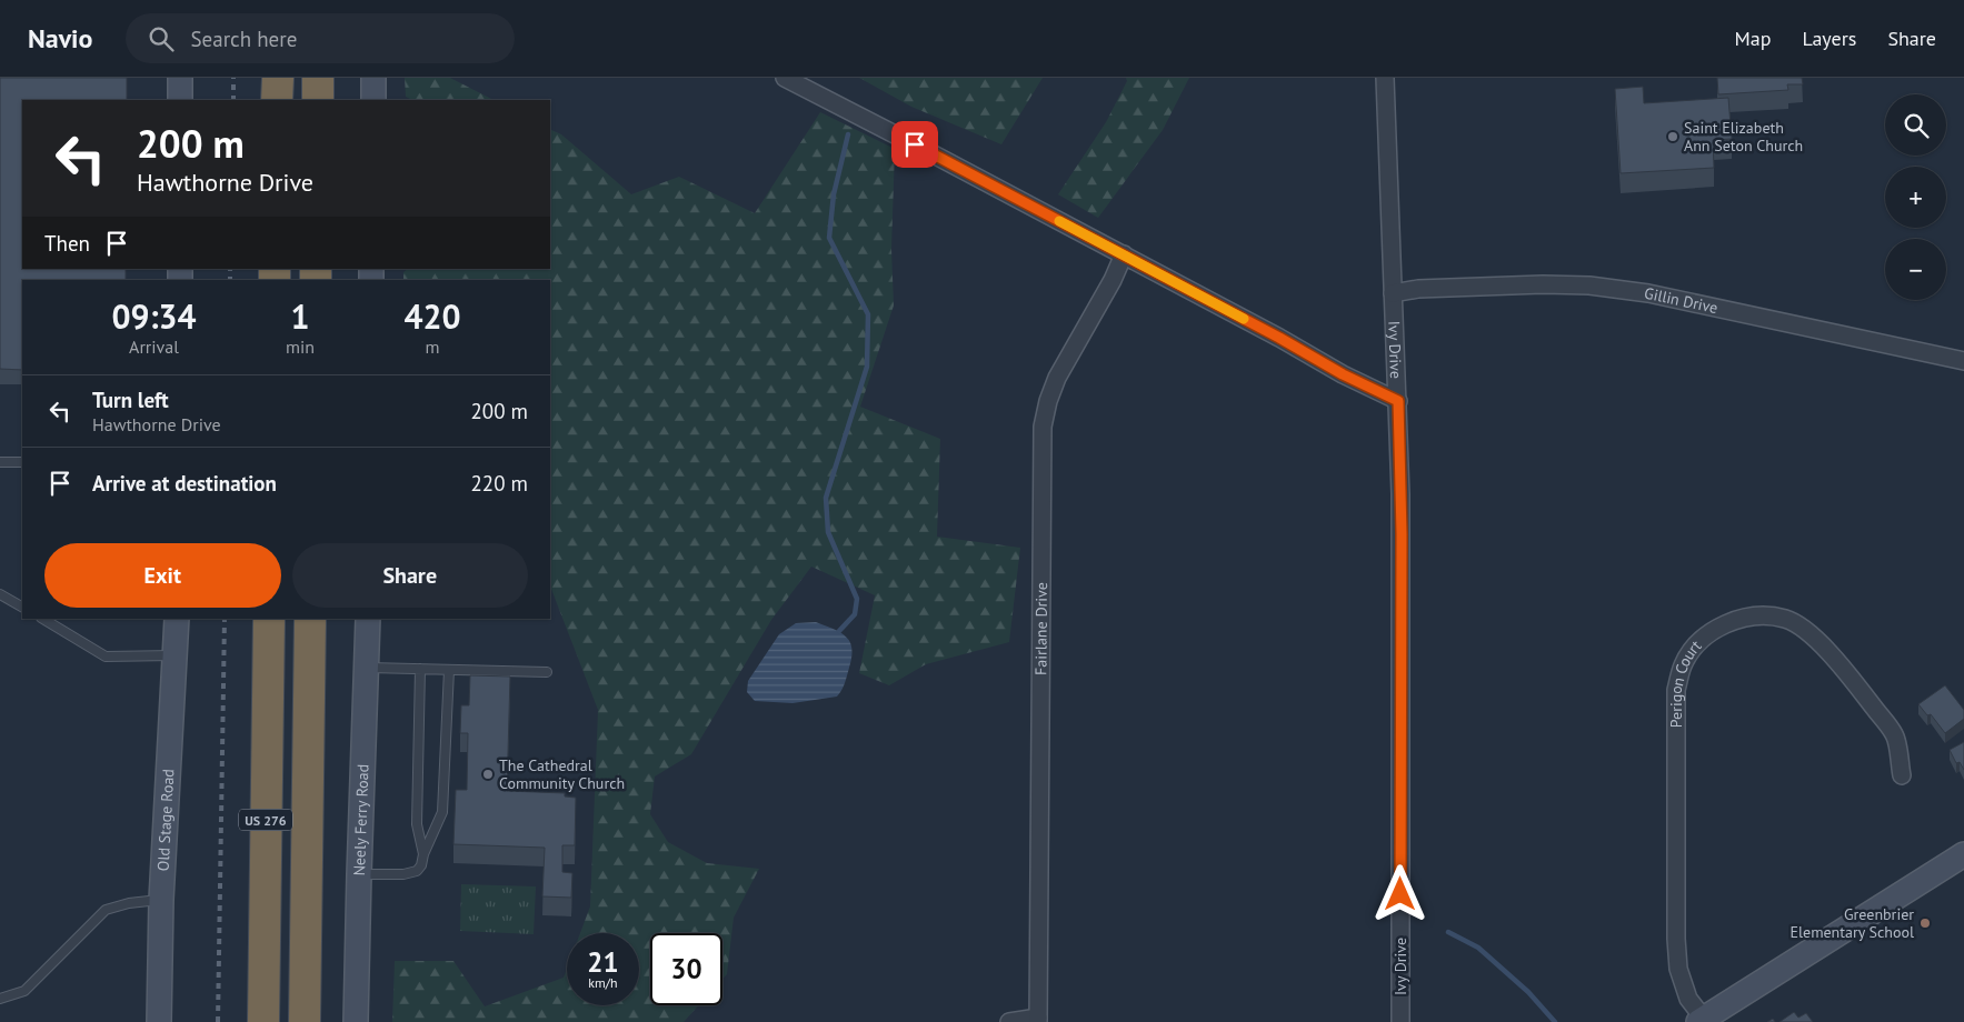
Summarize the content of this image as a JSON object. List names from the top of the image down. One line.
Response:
{"streets":{"highway":["US 276"],"street":["Gillin Drive","Ivy Drive","Fairlane Drive","Perigon Court","Old Stage Road","Neely Ferry Road"]},"crossings":[["Gillin Drive","Ivy Drive"]],"places":["Saint Elizabeth Ann Seton Church","The Cathedral Community Church","Greenbrier Elementary School"],"page":{"header":"Navio","search":"Search here","nav":["Map","Layers","Share"],"map_buttons":["+","−"],"turn":["200 m","Hawthorne Drive"],"then":"Then","eta":["09:34","Arrival","1","min","420","m"],"list":[{"name":"Turn left","note":"Hawthorne Drive","value":"200 m"},{"name":"Arrive at destination","value":"220 m"}],"buttons":["Exit","Share"],"speed":"21 km/h","limit":"30"}}
